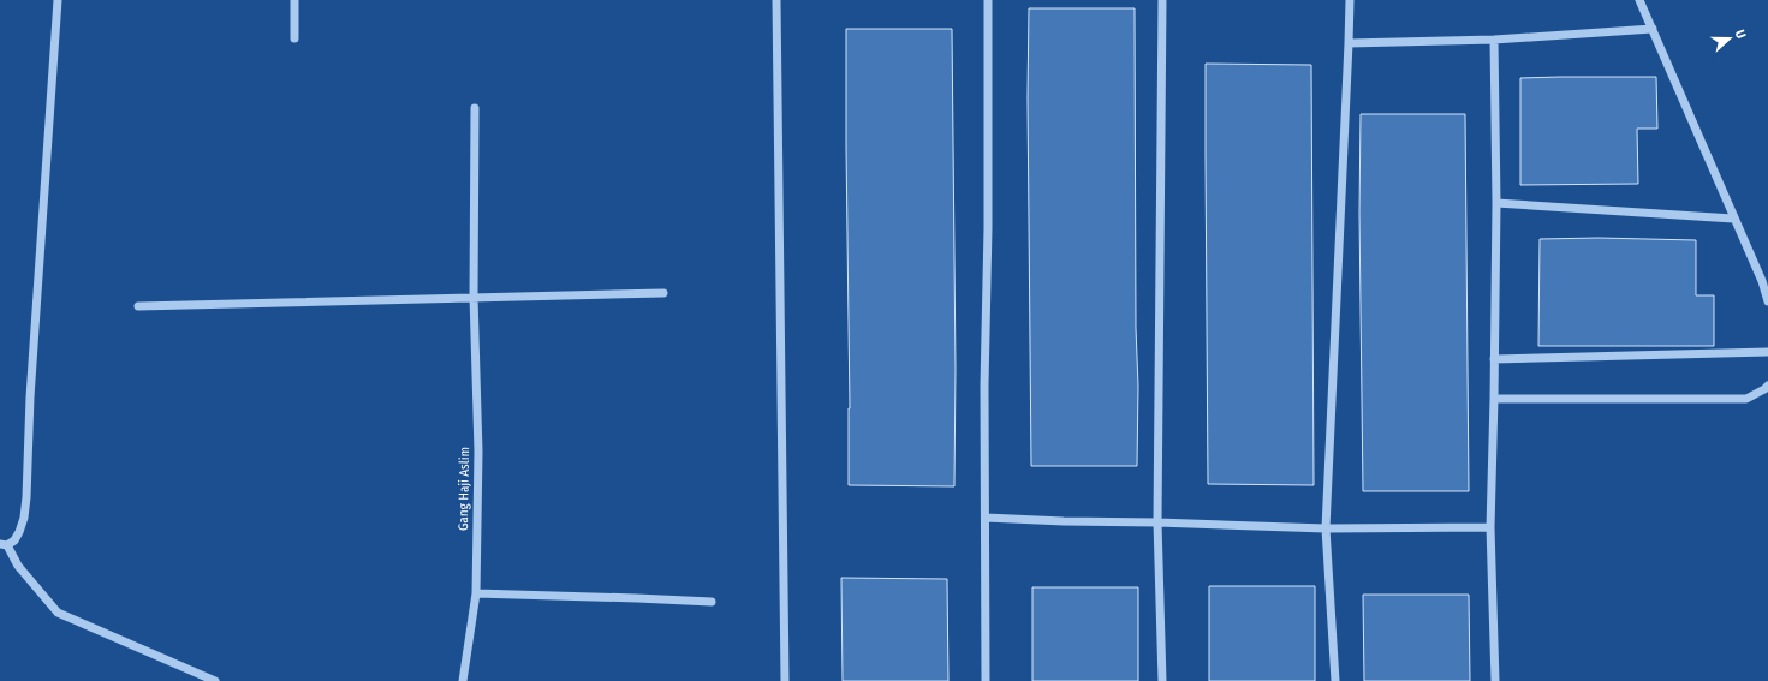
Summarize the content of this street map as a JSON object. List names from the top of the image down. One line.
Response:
{"streets":{"street":["Gang Haji Aslim"]},"north":"right"}
